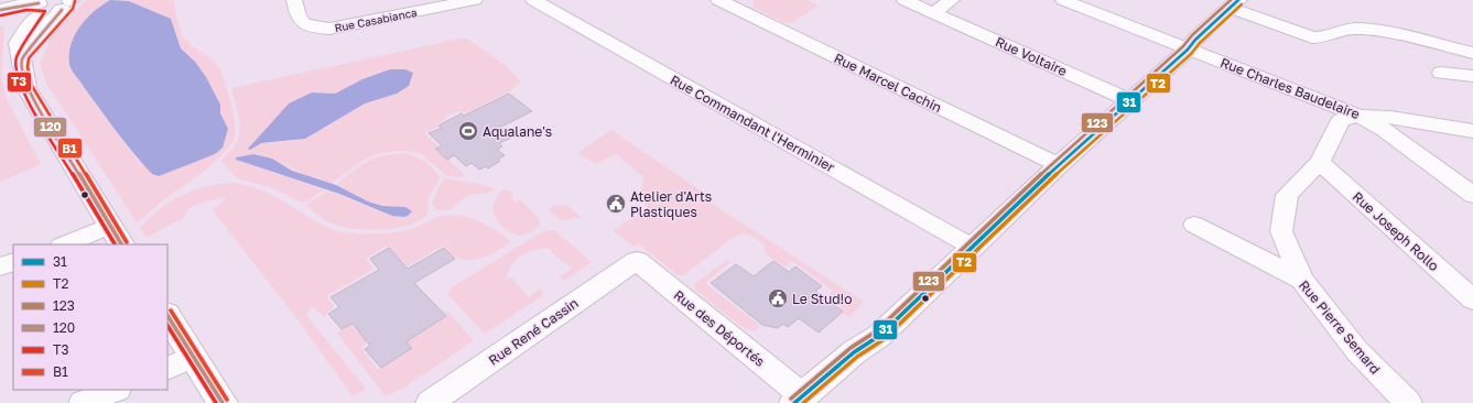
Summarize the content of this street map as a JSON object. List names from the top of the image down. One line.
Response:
{"streets":{"street":["Rue Casabianca","Rue Voltaire","Rue Marcel Cachin","Rue Charles Baudelaire","Rue Commandant l'Herminier","Rue Joseph Rollo","Rue Pierre Semard","Rue des Déportés","Rue René Cassin"]},"crossings":[["Rue des Déportés","Rue René Cassin"]],"places":{"sports":["Aqualane's"],"public building":["Atelier d'Arts Plastiques","Le Stud!o"]},"lines":["transit line 31","transit line 123","transit line B1","transit line 120","transit line T2","transit line T3"],"legend":["31","T2","123","120","T3","B1"]}
